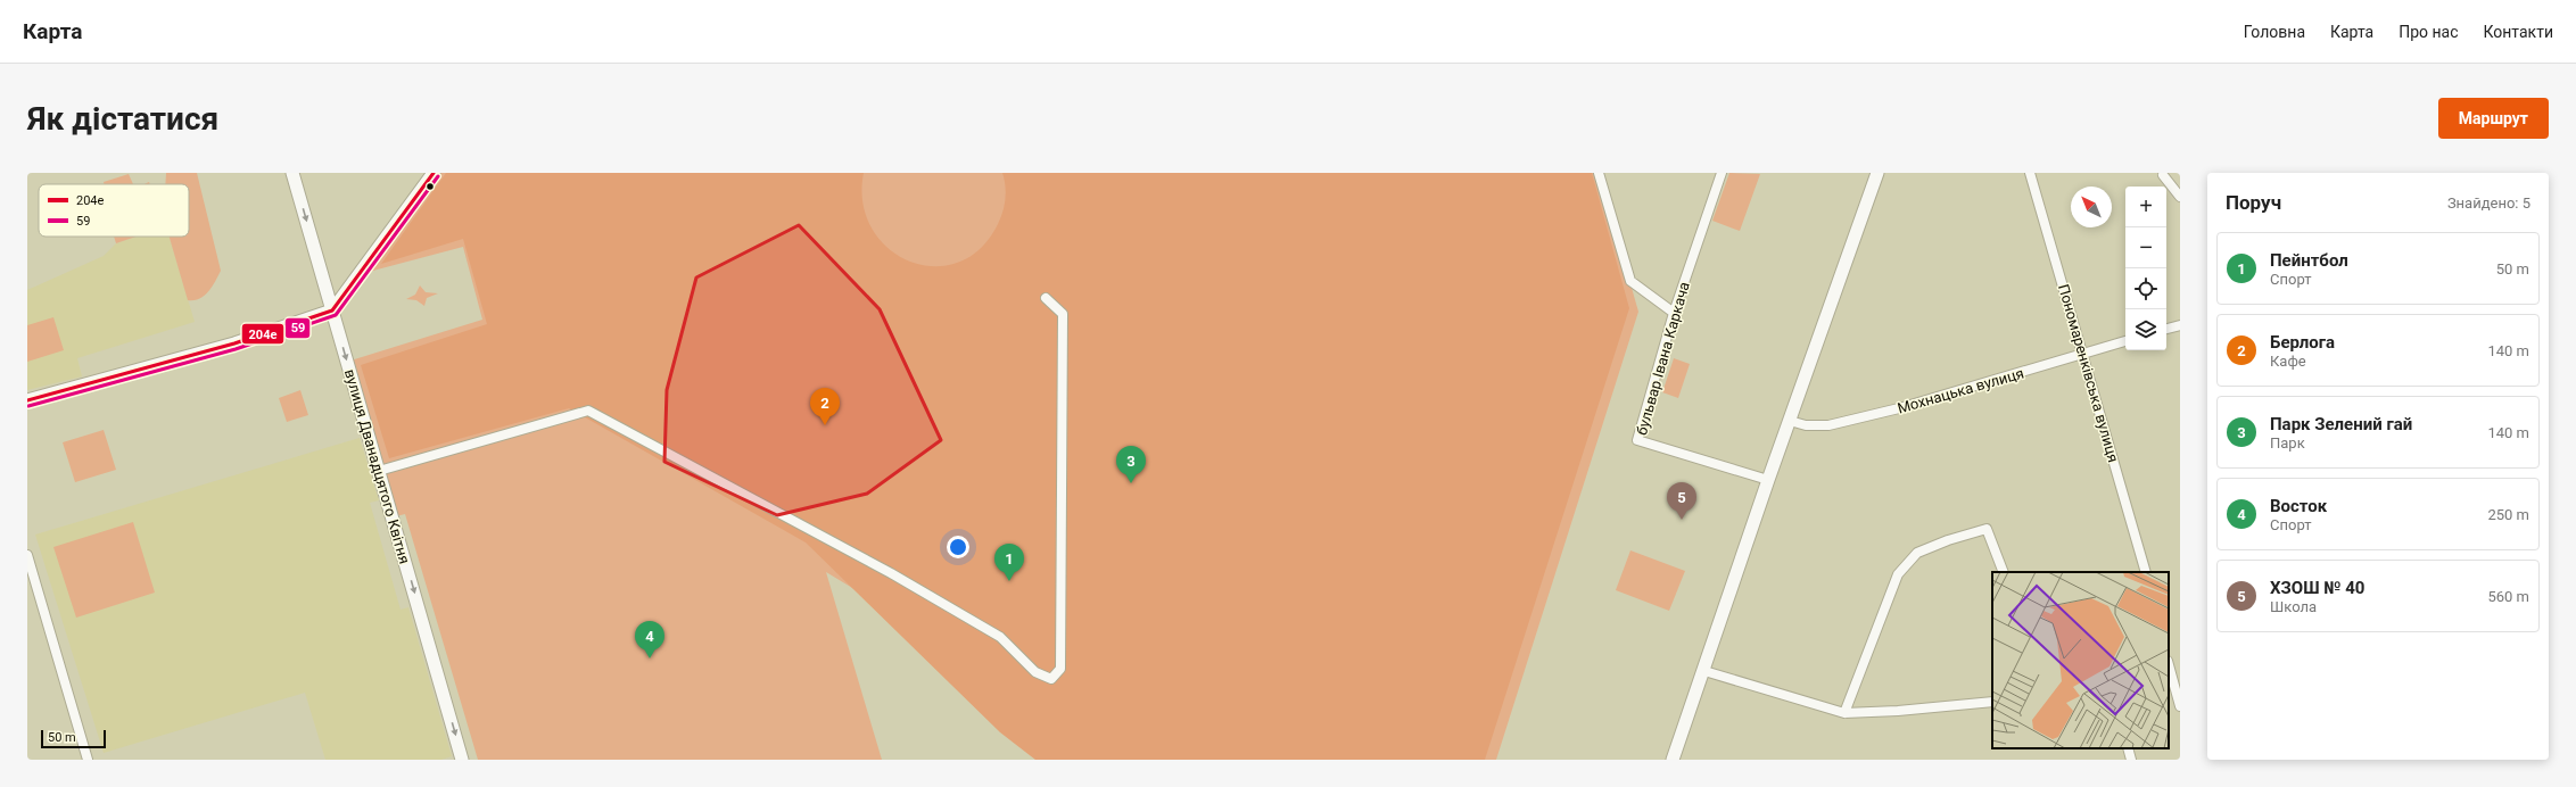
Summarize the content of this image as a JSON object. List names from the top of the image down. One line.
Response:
{"streets":{"street":["бульвар Івана Каркача","Пономаренківська вулиця","Мохнацька вулиця","вулиця Дванадцятого Квітня"]},"crossings":[["Пономаренківська вулиця","Мохнацька вулиця"]],"one_way":["вулиця Дванадцятого Квітня"],"lines":["transit line 204е","transit line 59"],"legend":["204е","59"],"scale_bar":"50 m","north":"top left","page":{"header":"Карта","nav":["Головна","Карта","Про нас","Контакти"],"buttons":"Маршрут","title":"Як дістатися","heading":["Поруч","Знайдено: 5"],"map_buttons":["+","−"],"list":[{"mark":"1","name":"Пейнтбол","note":"Спорт","value":"50 m"},{"mark":"2","name":"Берлога","note":"Кафе","value":"140 m"},{"mark":"3","name":"Парк Зелений гай","note":"Парк","value":"140 m"},{"mark":"4","name":"Восток","note":"Спорт","value":"250 m"},{"mark":"5","name":"ХЗОШ № 40","note":"Школа","value":"560 m"}],"pins":["2","3","5","1","4"],"scale":"50 m"}}
